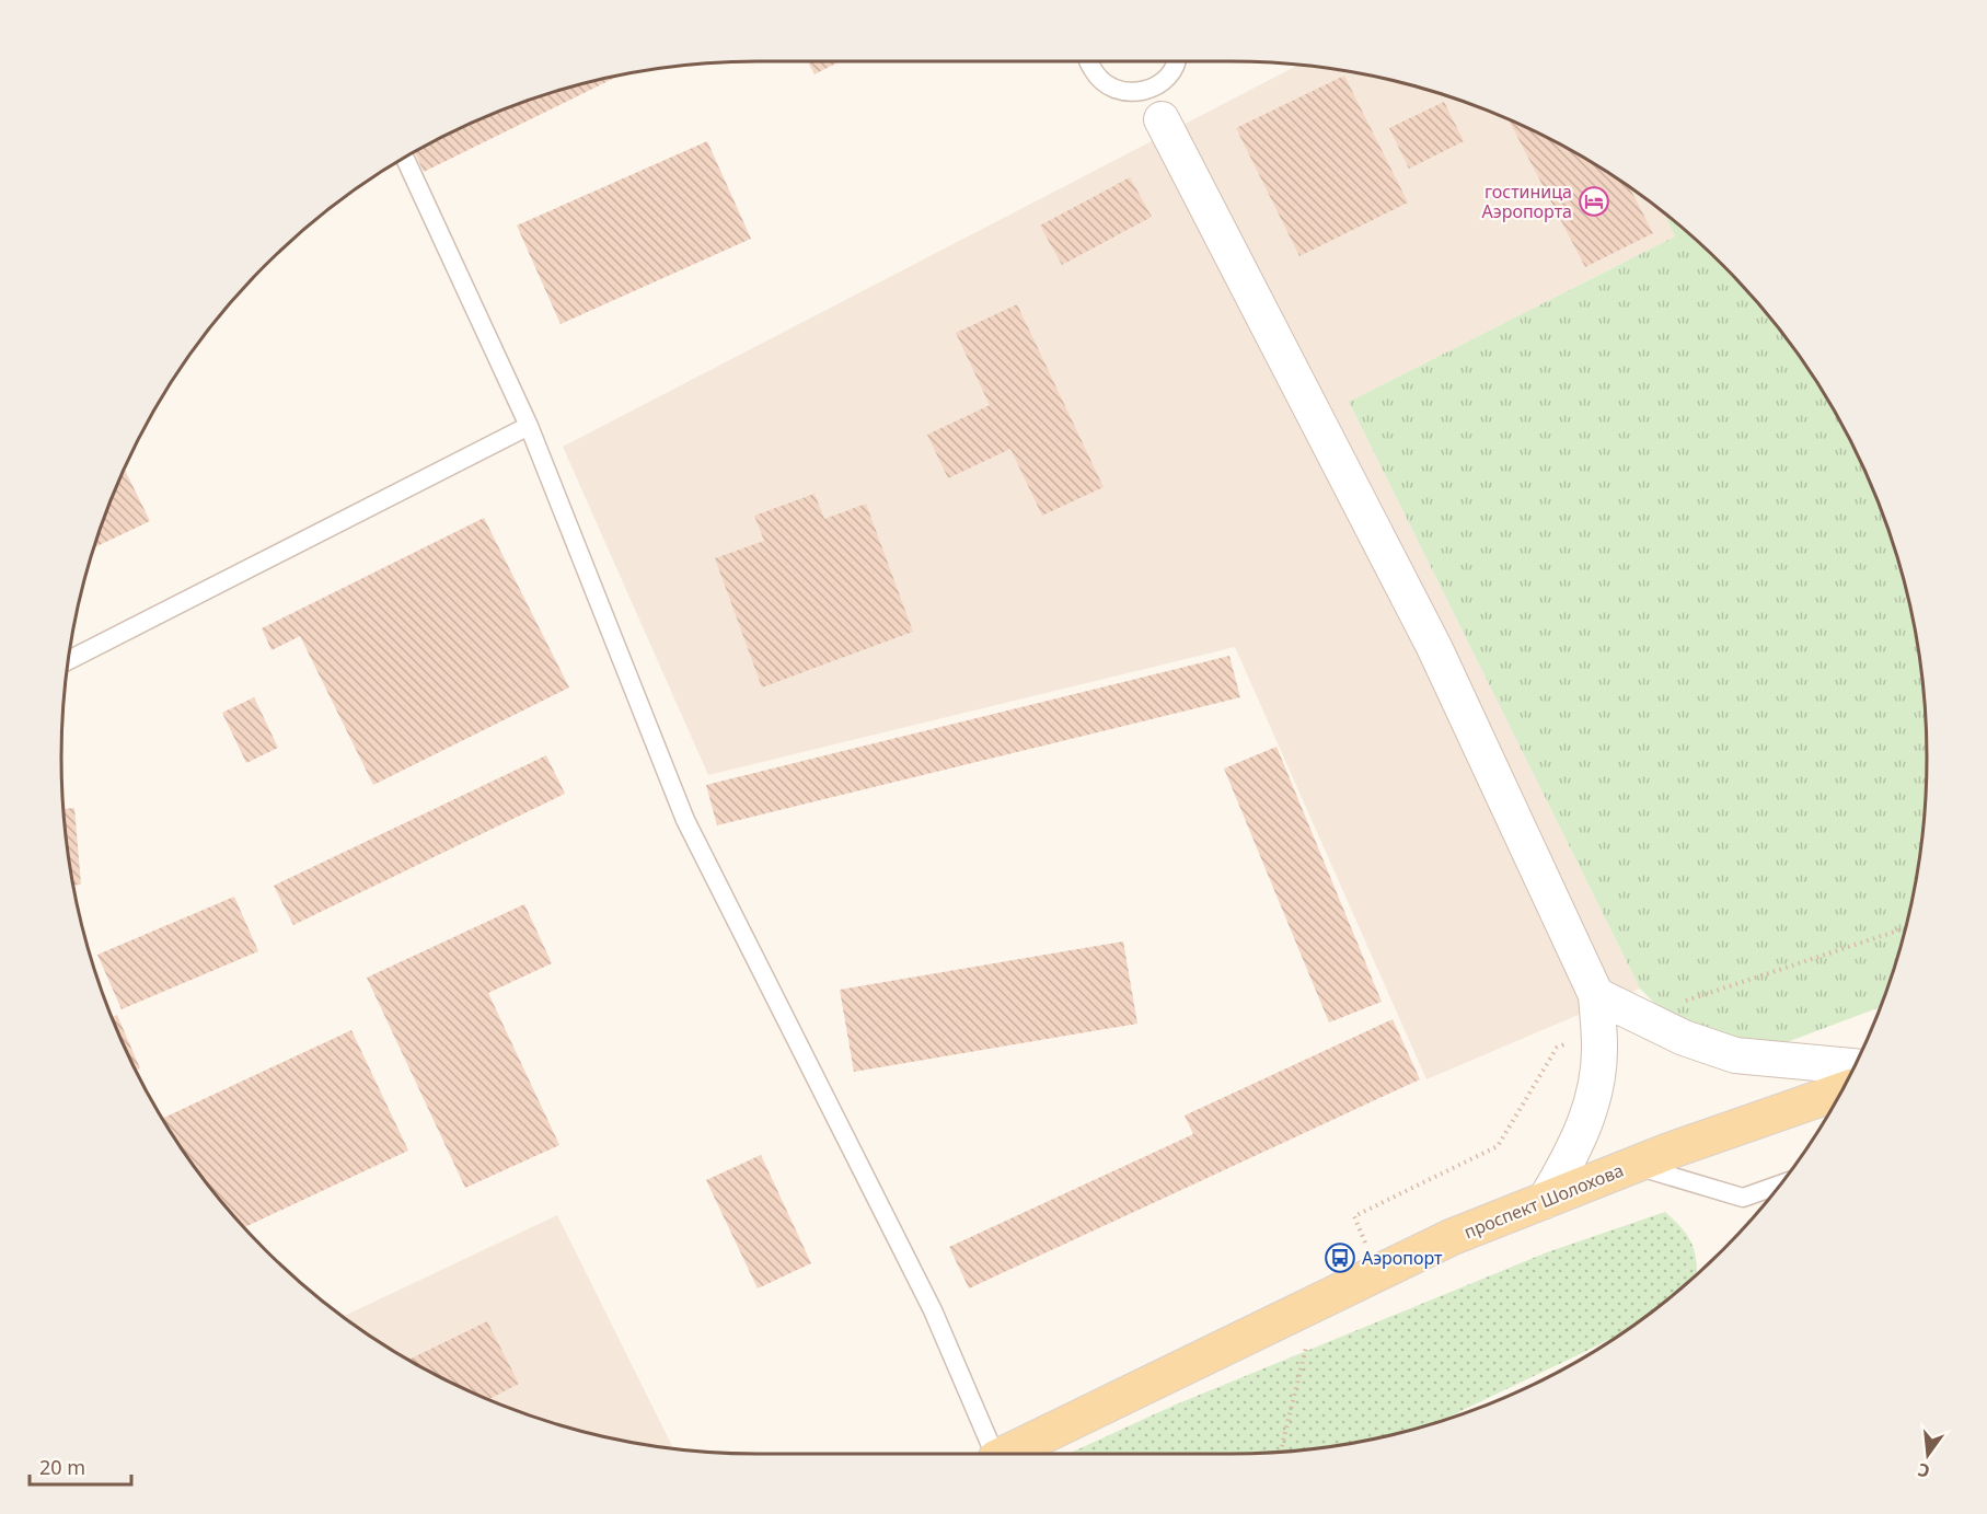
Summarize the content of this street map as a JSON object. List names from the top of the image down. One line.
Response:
{"streets":{"main road":["проспект Шолохова"]},"places":{"hotel":["гостиница Аэропорта"],"bus stop":["Аэропорт"]},"scale_bar":"20 m","north":"bottom"}
